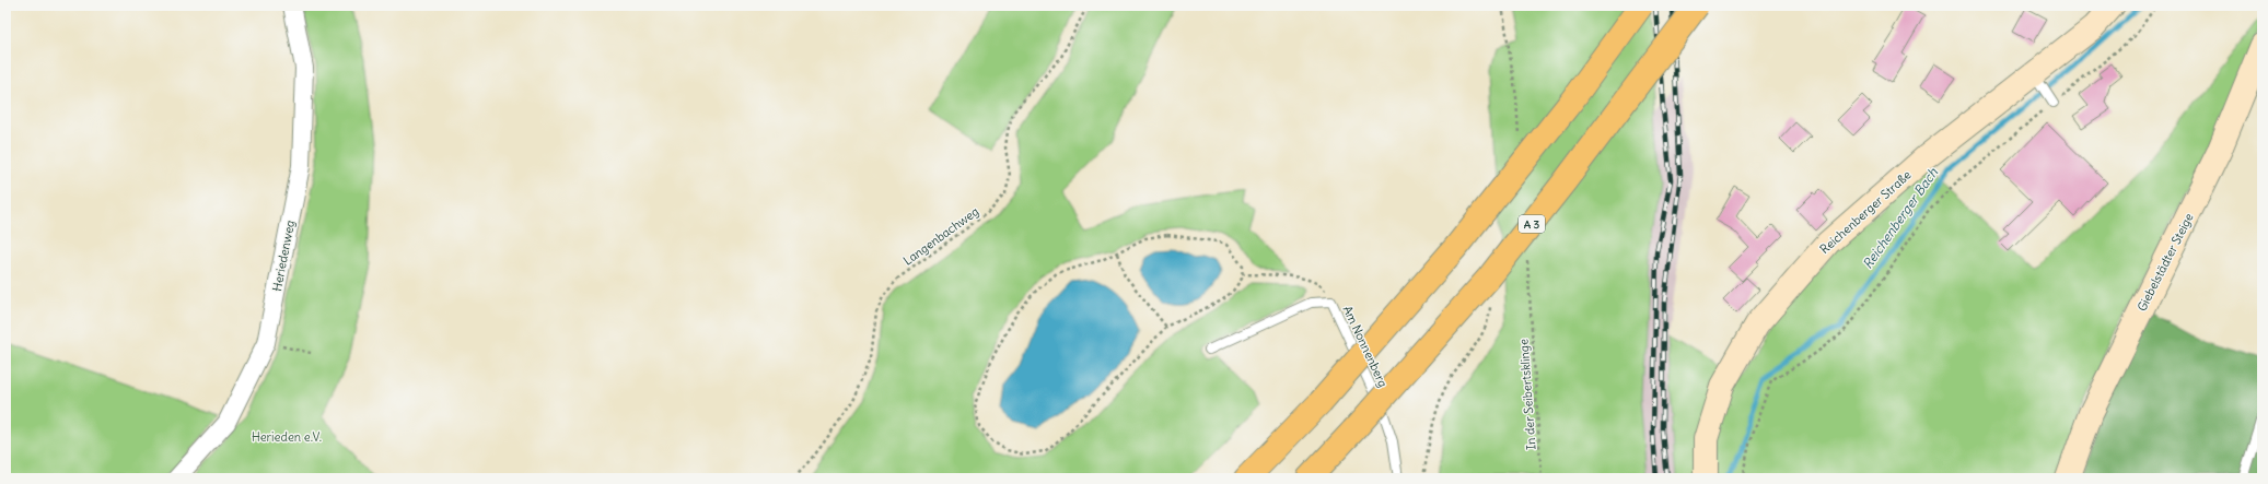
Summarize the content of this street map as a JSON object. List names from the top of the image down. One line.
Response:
{"streets":{"highway":["A 3"],"main road":["Reichenberger Straße","Giebelstädter Steige"],"street":["Heriedenweg"],"lane":["Am Nonnenberg"],"path":["Langenbachweg","In der Seibertsklinge"]},"water":["Reichenberger Bach"],"parks":["Herieden e.V."]}
